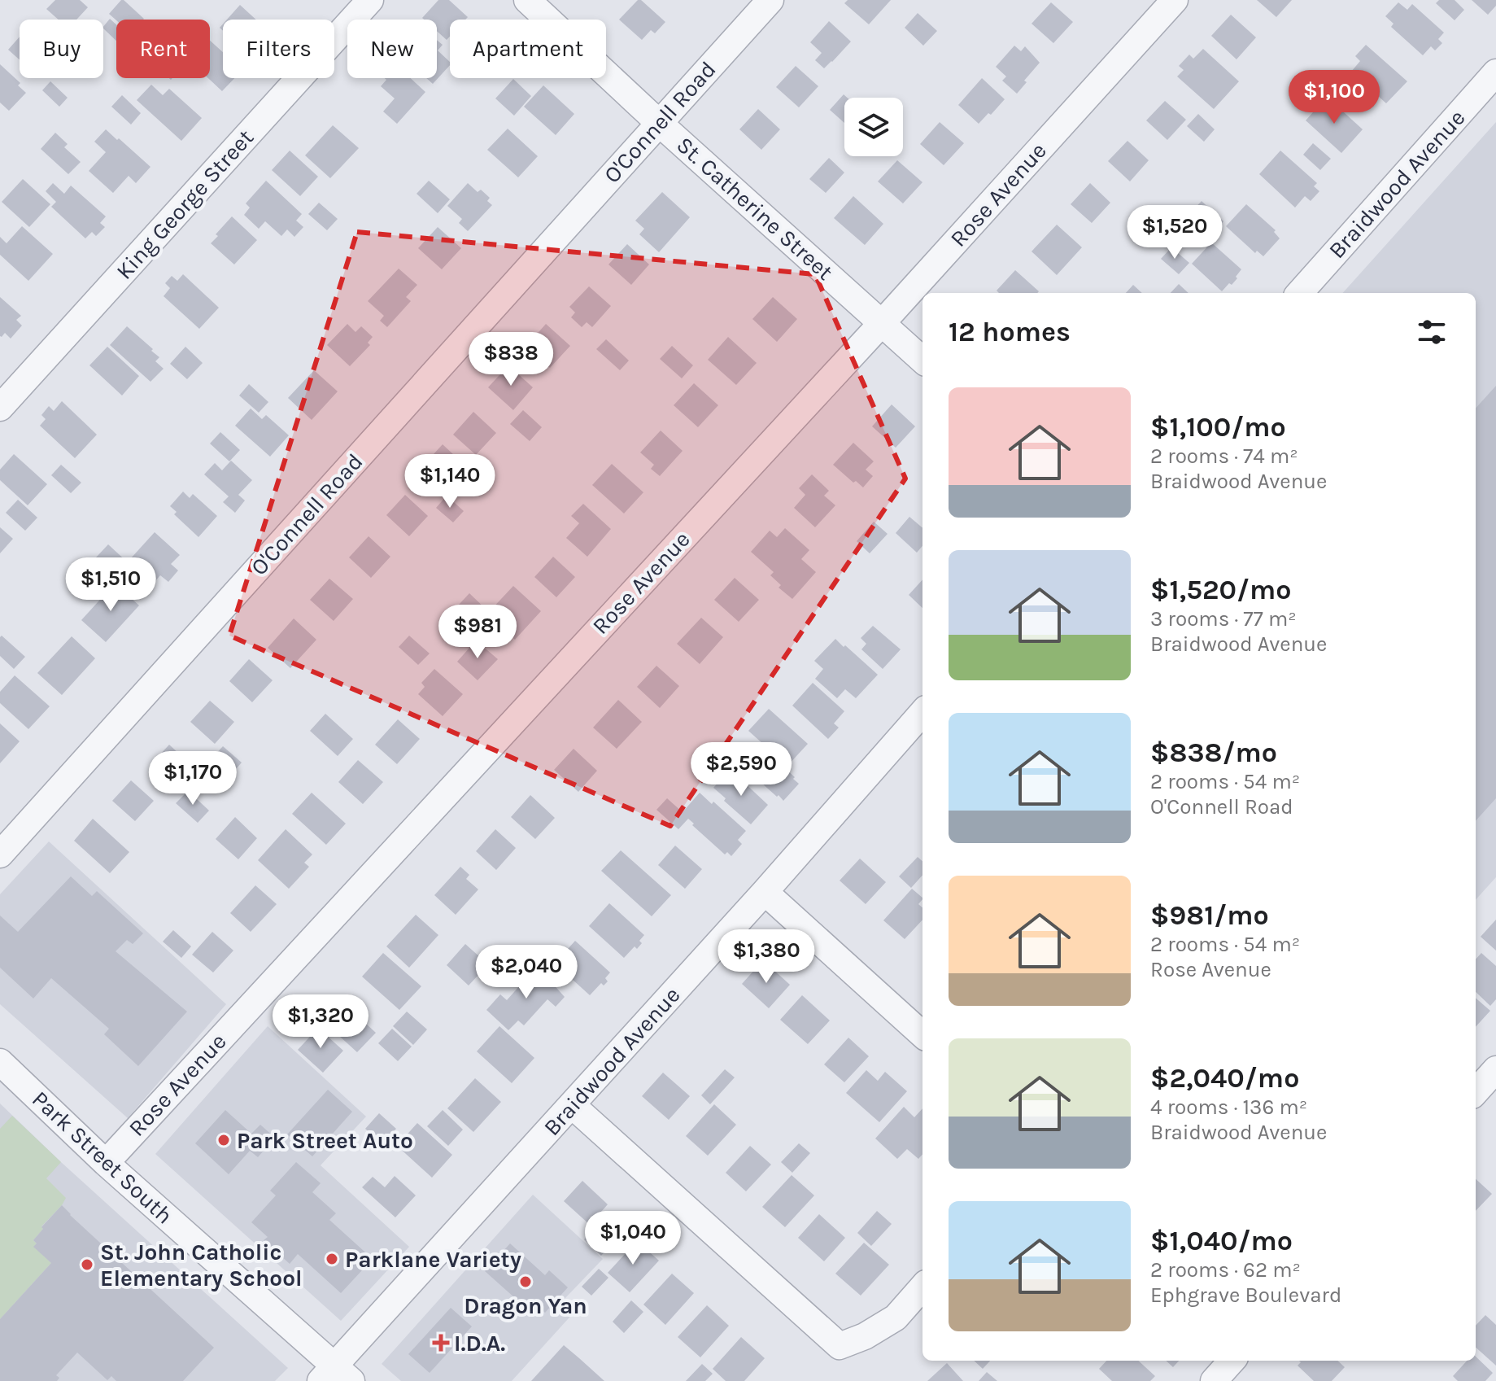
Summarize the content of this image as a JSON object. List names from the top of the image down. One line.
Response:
{"streets":{"street":["O'Connell Road","Braidwood Avenue","Rose Avenue","King George Street","St. Catherine Street","Park Street South"]},"crossings":[["O'Connell Road","St. Catherine Street"],["Braidwood Avenue","Park Street South"],["Rose Avenue","St. Catherine Street"],["Rose Avenue","Park Street South"]],"places":{"other":["Park Street Auto","Parklane Variety","St. John Catholic Elementary School","Dragon Yan"],"health":["I.D.A."]},"page":{"chip":["Buy","Rent","Filters","New","Apartment"],"price":["$1,100","$1,520","$838","$1,140","$1,510","$981","$2,590","$1,170","$1,380","$2,040","$1,320","$1,040"],"heading":"12 homes","list":[{"name":"$1,100/mo","note":"2 rooms · 74 m² · Braidwood Avenue"},{"name":"$1,520/mo","note":"3 rooms · 77 m² · Braidwood Avenue"},{"name":"$838/mo","note":"2 rooms · 54 m² · O'Connell Road"},{"name":"$981/mo","note":"2 rooms · 54 m² · Rose Avenue"},{"name":"$2,040/mo","note":"4 rooms · 136 m² · Braidwood Avenue"},{"name":"$1,040/mo","note":"2 rooms · 62 m² · Ephgrave Boulevard"}]}}
